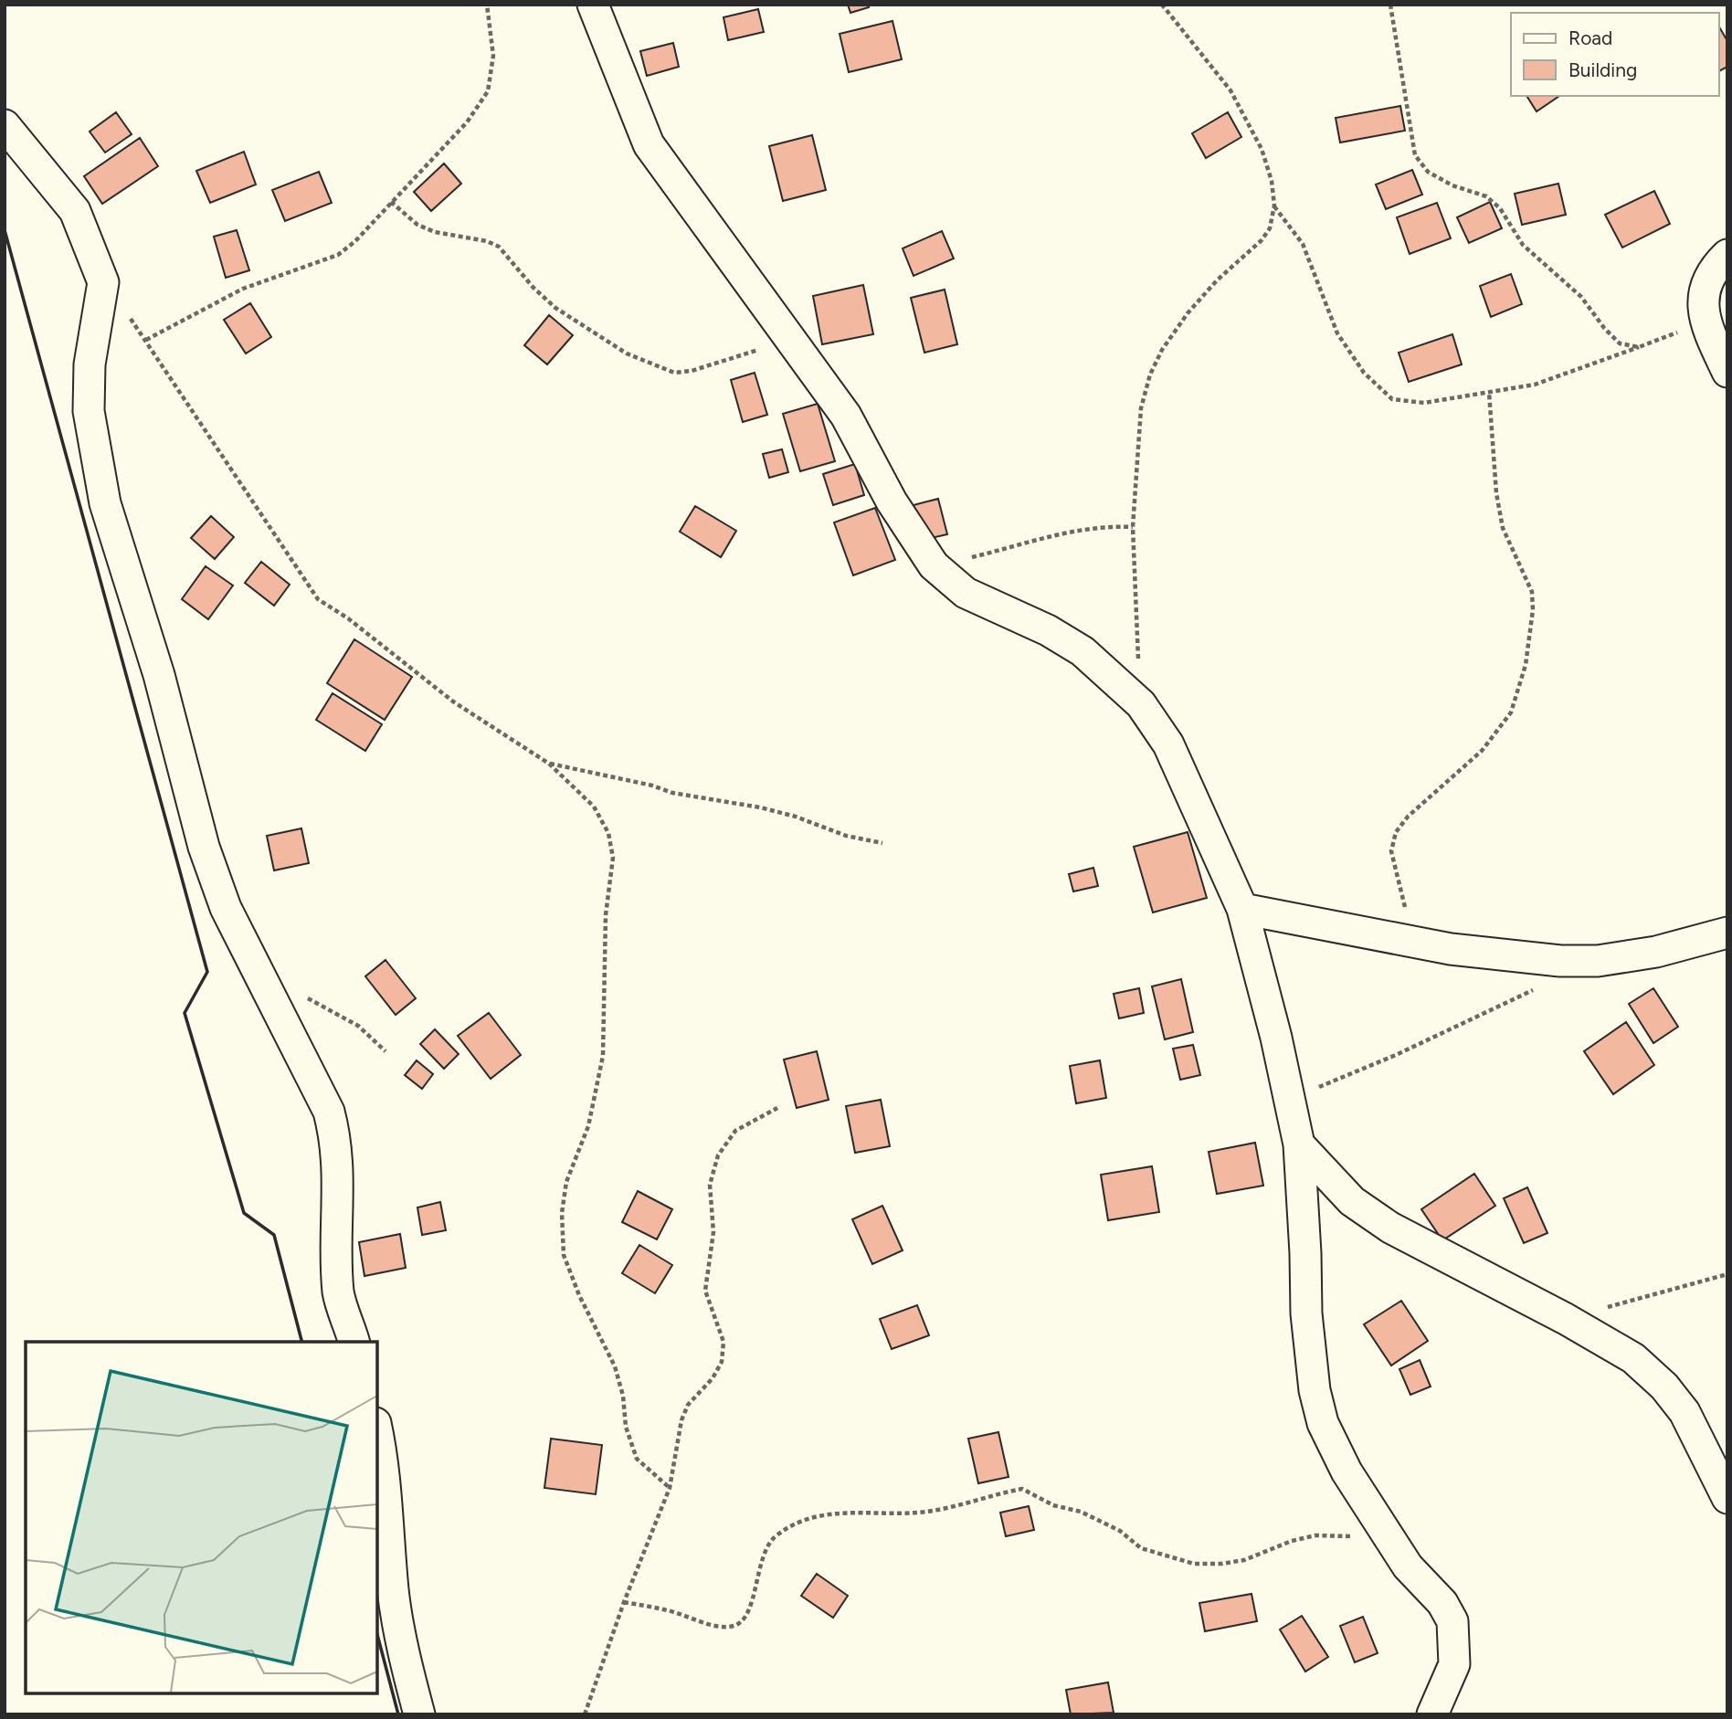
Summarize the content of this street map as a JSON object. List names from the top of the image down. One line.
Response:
{"legend":["Road","Building"]}
